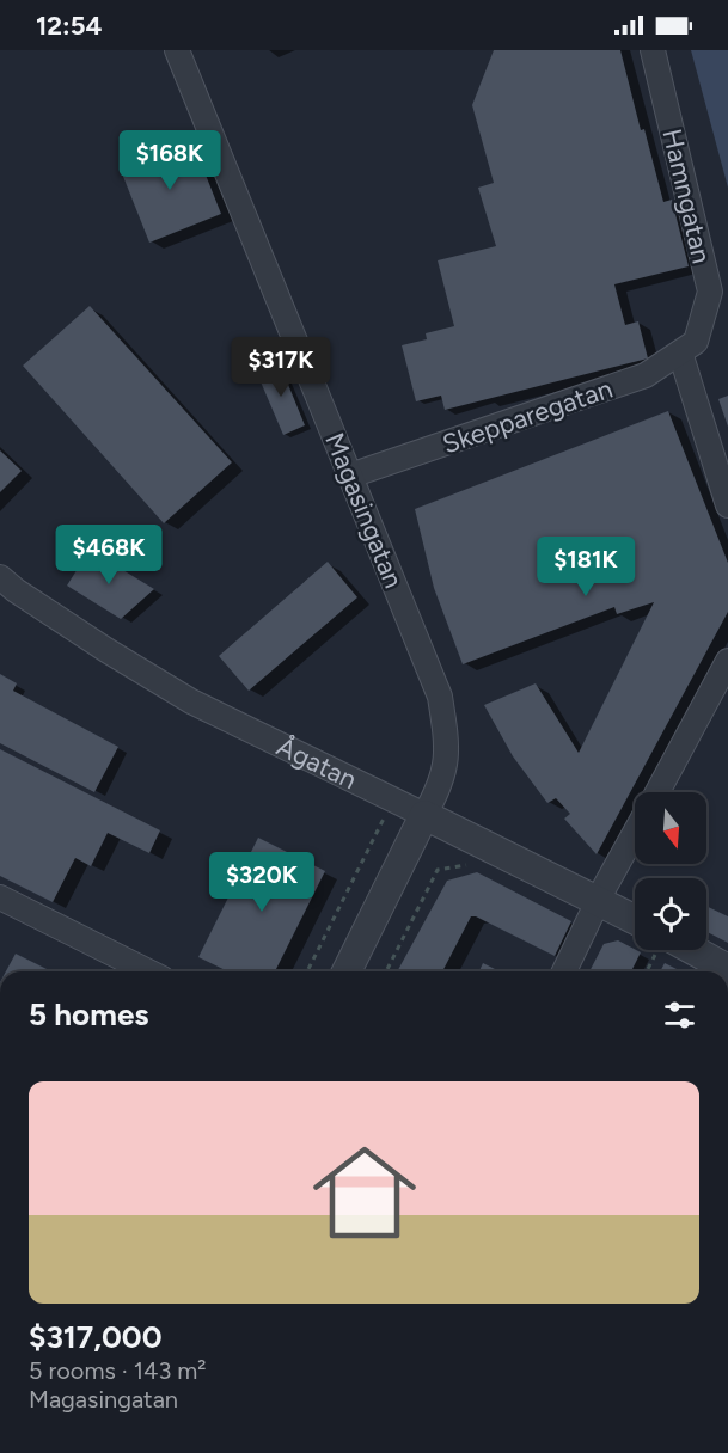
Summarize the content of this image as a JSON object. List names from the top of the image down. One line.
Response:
{"streets":{"street":["Hamngatan","Skepparegatan","Magasingatan","Ågatan"]},"crossings":[["Hamngatan","Skepparegatan"],["Skepparegatan","Magasingatan"],["Magasingatan","Ågatan"]],"north":"bottom","page":{"status":"12:54","price":["$168K","$317K","$468K","$181K","$320K"],"heading":"5 homes","list":[{"name":"$317,000","note":"5 rooms · 143 m² · Magasingatan"}]}}
